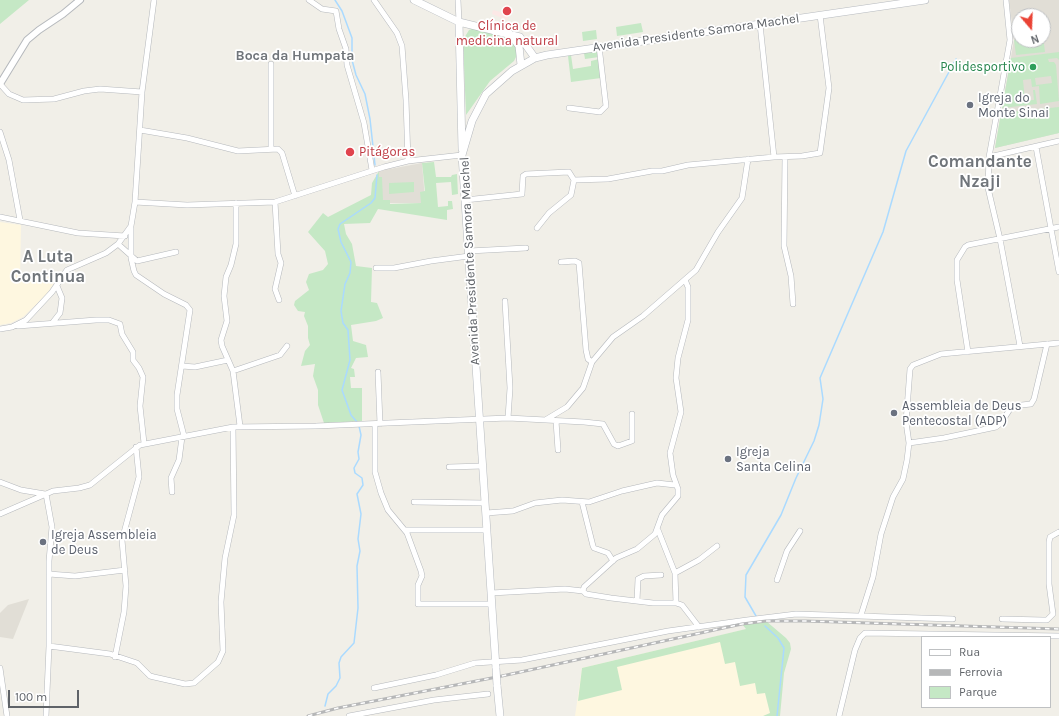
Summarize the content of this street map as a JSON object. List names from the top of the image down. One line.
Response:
{"streets":{"main road":["Avenida Presidente Samora Machel"]},"districts":["Boca da Humpata","Comandante Nzaji","A Luta Continua"],"places":["Clínica de medicina natural","Polidesportivo","Igreja do Monte Sinai","Pitágoras","Assembleia de Deus Pentecostal (ADP)","Igreja Santa Celina","Igreja Assembleia de Deus"],"legend":["Rua","Ferrovia","Parque"],"scale_bar":"100 m","north":"bottom"}
